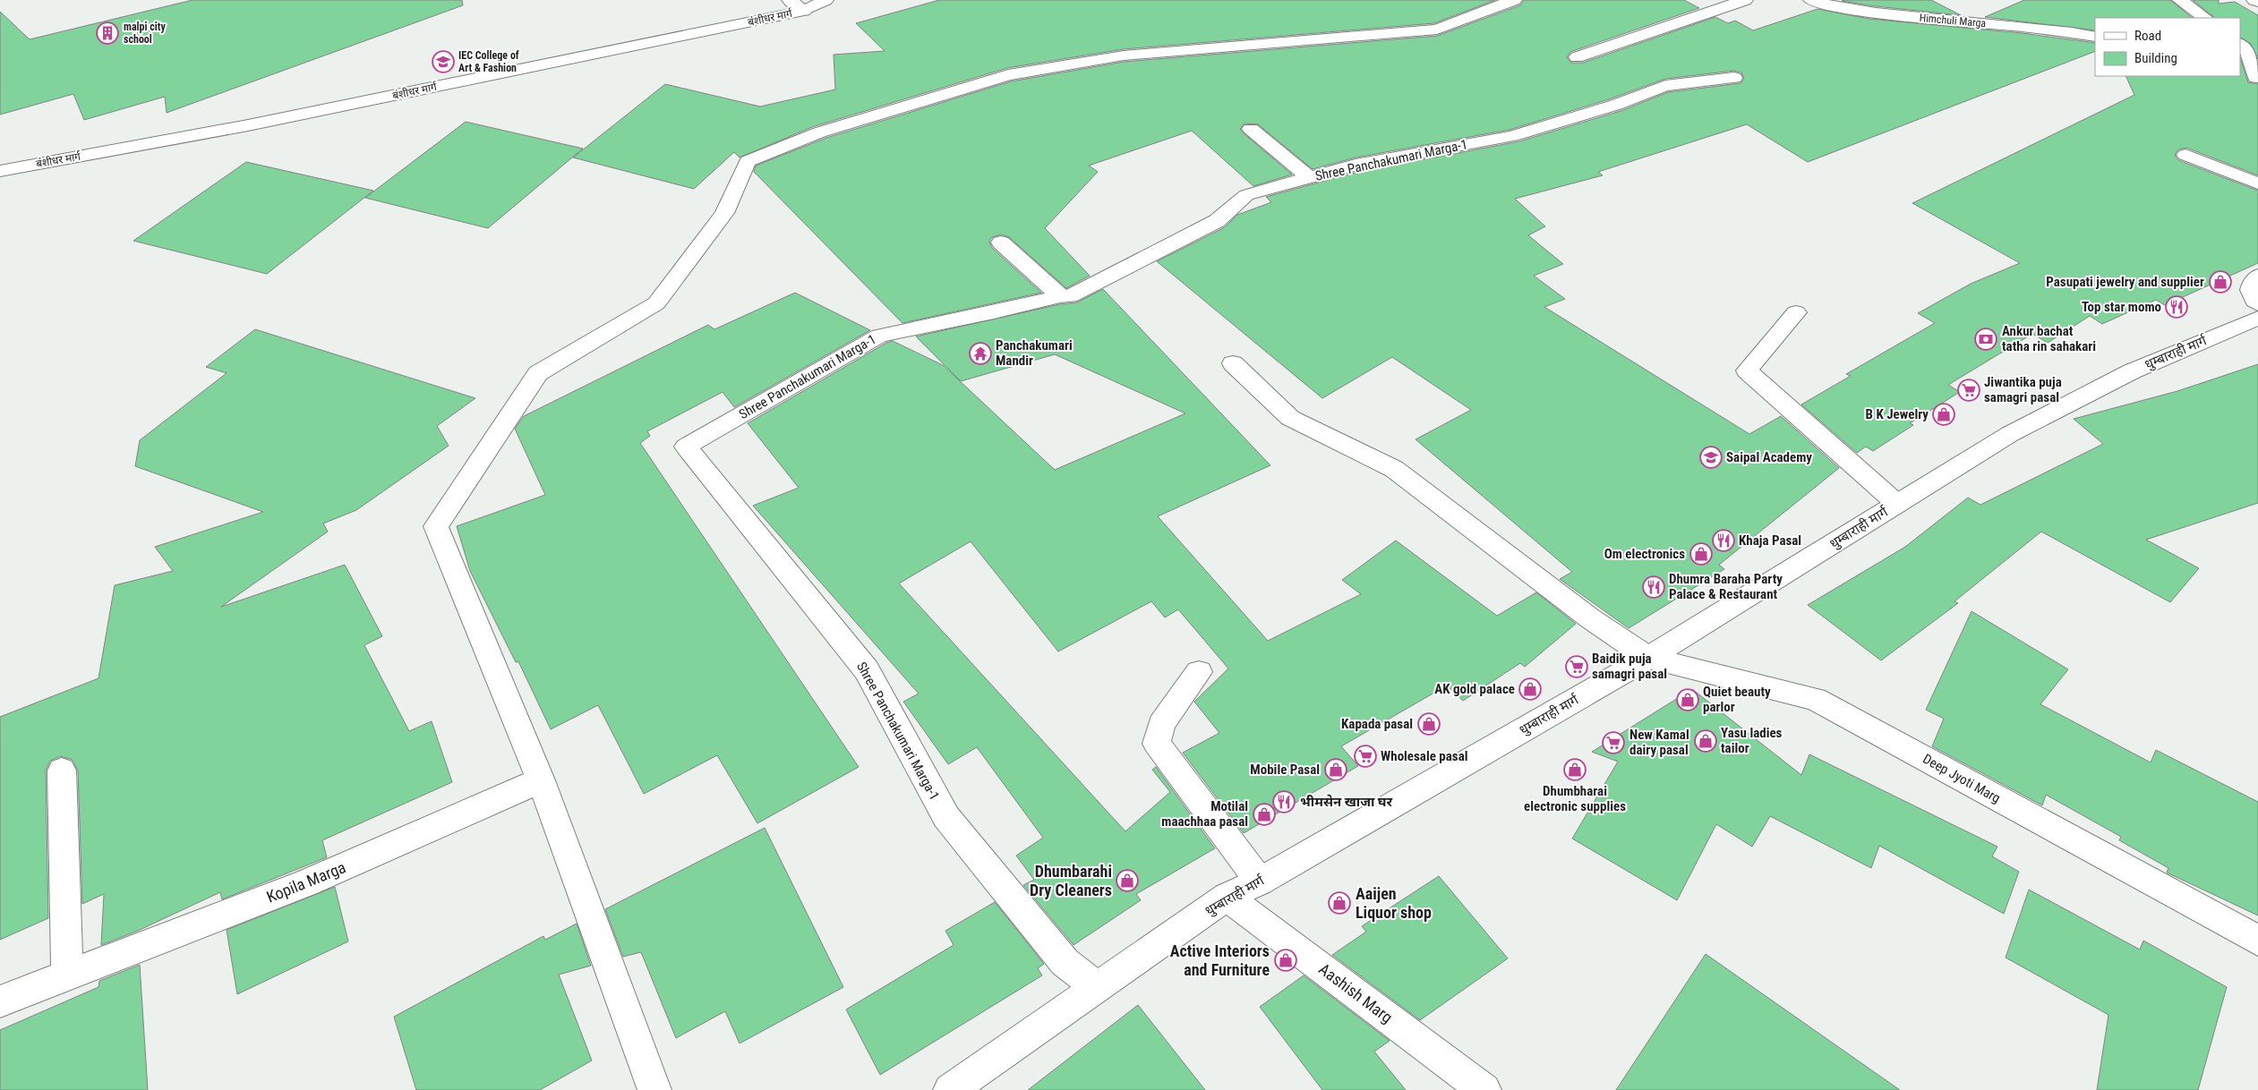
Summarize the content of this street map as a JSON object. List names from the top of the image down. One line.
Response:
{"streets":{"street":["बंशीधर मार्ग","Himchuli Marga","Shree Panchakumari Marga-1","धुम्बाराही मार्ग","Deep Jyoti Marg","Kopila Marga","Aashish Marg"]},"crossings":[["Shree Panchakumari Marga-1","धुम्बाराही मार्ग"],["धुम्बाराही मार्ग","Deep Jyoti Marg"],["धुम्बाराही मार्ग","Aashish Marg"]],"places":{"building":["malpi city school"],"school or university":["IEC College of Art & Fashion","Saipal Academy"],"shop":["Pasupati jewelry and supplier","B K Jewelry","Om electronics","AK gold palace","Quiet beauty parlor","Kapada pasal","Yasu ladies tailor","Mobile Pasal","Dhumbharai electronic supplies","Motilal maachhaa pasal","Dhumbarahi Dry Cleaners","Aaijen Liquor shop","Active Interiors and Furniture"],"restaurant":["Top star momo","Khaja Pasal","Dhumra Baraha Party Palace & Restaurant","भीमसेन खाजा घर"],"bank":["Ankur bachat tatha rin sahakari"],"temple":["Panchakumari Mandir"],"supermarket":["Jiwantika puja samagri pasal","Baidik puja samagri pasal","New Kamal dairy pasal","Wholesale pasal"]},"legend":["Road","Building"]}
